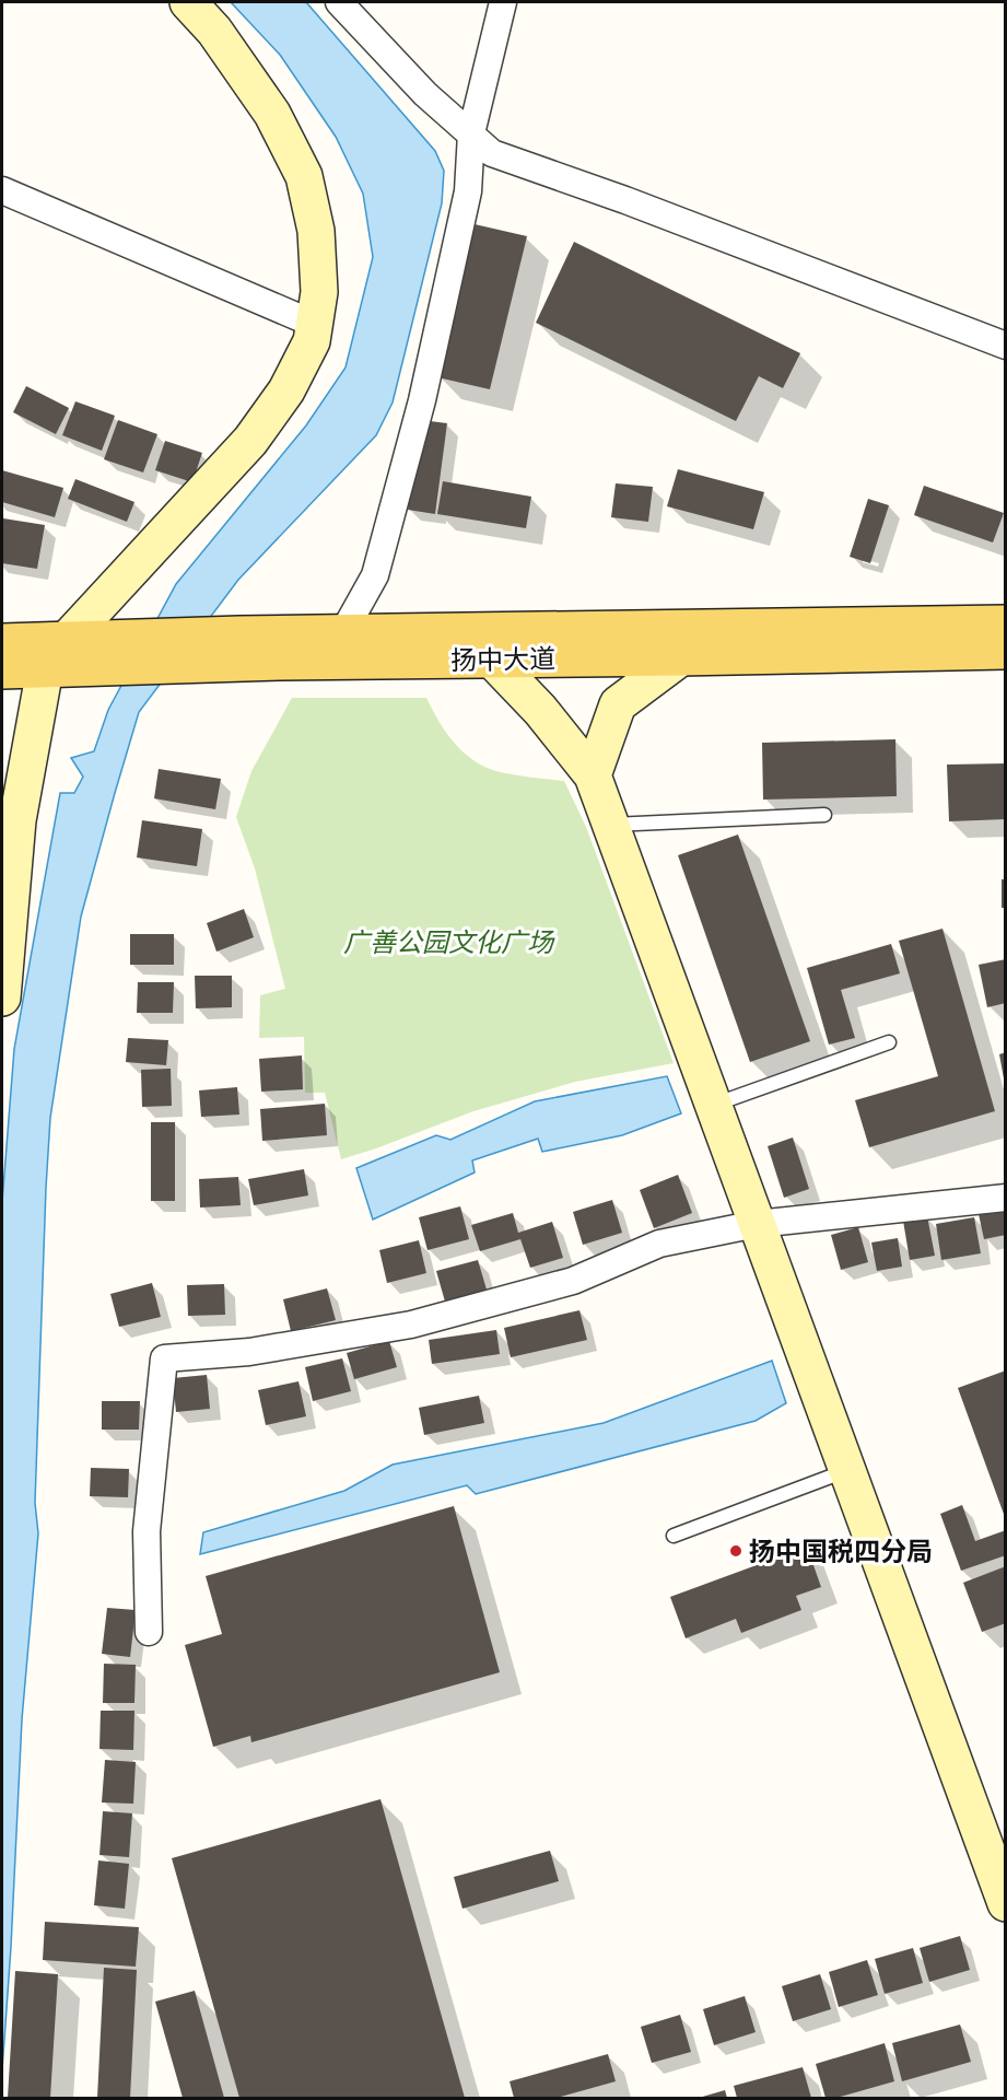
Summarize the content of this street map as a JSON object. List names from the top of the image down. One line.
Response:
{"streets":{"main road":["扬中大道"]},"parks":["广善公园文化广场"],"places":["扬中国税四分局"]}
